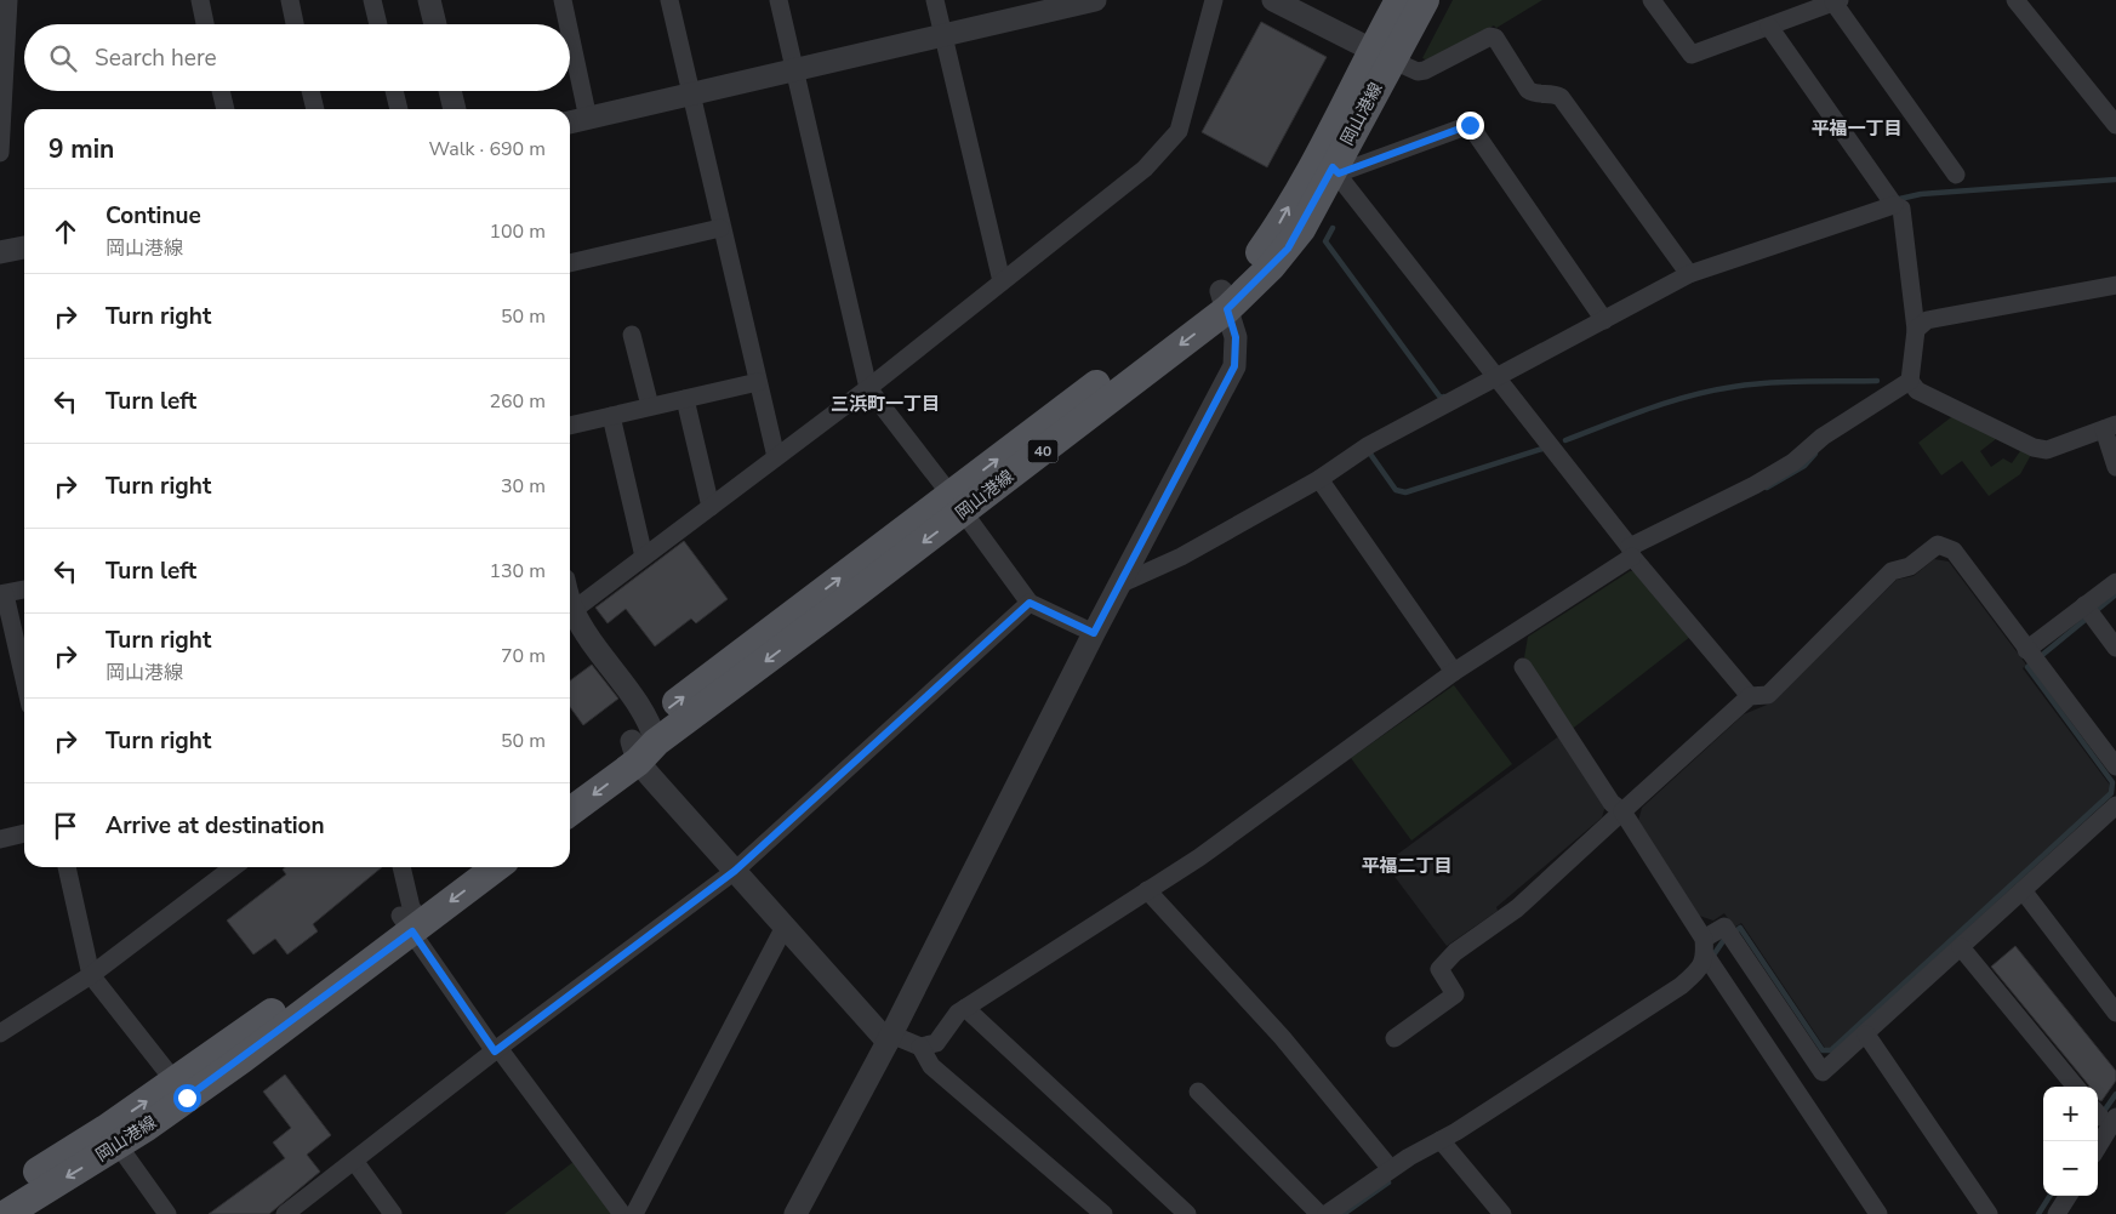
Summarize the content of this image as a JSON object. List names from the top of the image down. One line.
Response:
{"streets":{"main road":["岡山港線","40"]},"districts":["平福一丁目","三浜町一丁目","平福二丁目"],"page":{"search":"Search here","heading":["9 min","Walk · 690 m"],"list":[["Continue","岡山港線","100 m"],["Turn right","50 m"],["Turn left","260 m"],["Turn right","30 m"],["Turn left","130 m"],["Turn right","岡山港線","70 m"],["Turn right","50 m"],"Arrive at destination"],"map_buttons":["+","−"]}}
